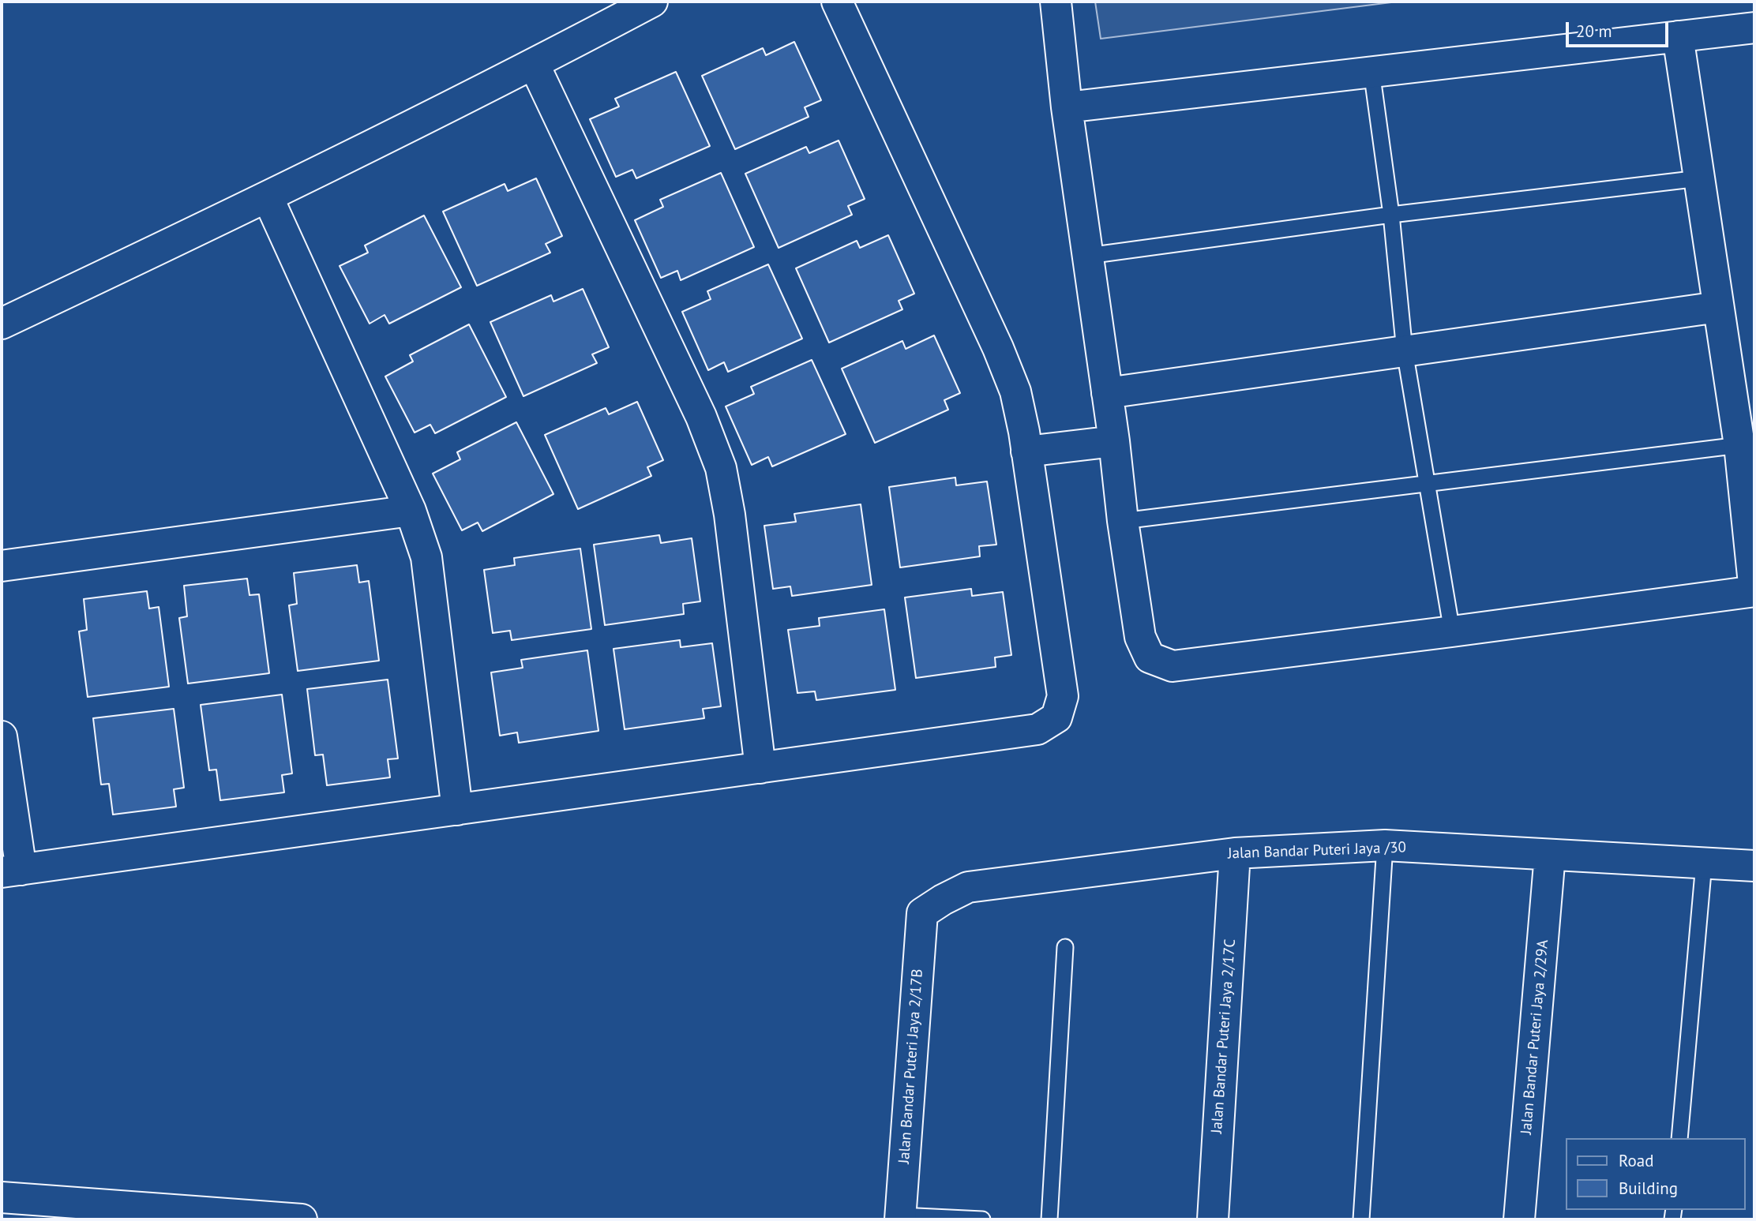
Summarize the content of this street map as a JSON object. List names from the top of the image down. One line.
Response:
{"streets":{"street":["Jalan Bandar Puteri Jaya /30","Jalan Bandar Puteri Jaya 2/17C","Jalan Bandar Puteri Jaya 2/29A","Jalan Bandar Puteri Jaya 2/17B"]},"crossings":[["Jalan Bandar Puteri Jaya /30","Jalan Bandar Puteri Jaya 2/17C"],["Jalan Bandar Puteri Jaya /30","Jalan Bandar Puteri Jaya 2/29A"],["Jalan Bandar Puteri Jaya /30","Jalan Bandar Puteri Jaya 2/17B"]],"legend":["Road","Building"],"scale_bar":"20 m"}
